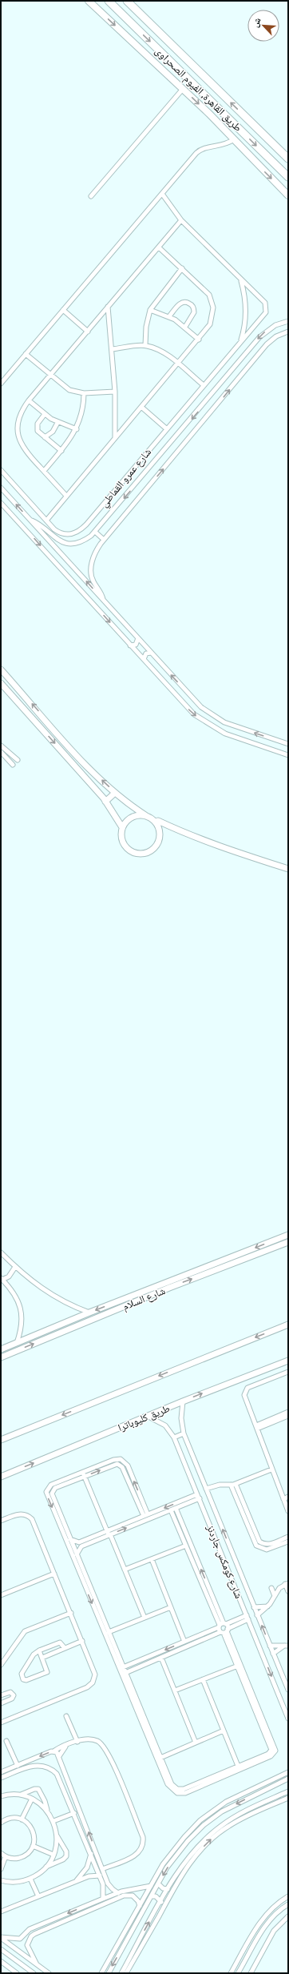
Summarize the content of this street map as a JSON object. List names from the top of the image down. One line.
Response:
{"streets":{"highway":["طريق القاهرة, الفيوم الصحراوى"],"main road":["شارع السلام","طريق كليوباترا"],"street":["شارع عمرو القماطي","شارع كومكس جاردنز"]},"crossings":[["طريق كليوباترا","شارع كومكس جاردنز"]],"north":"top left"}
